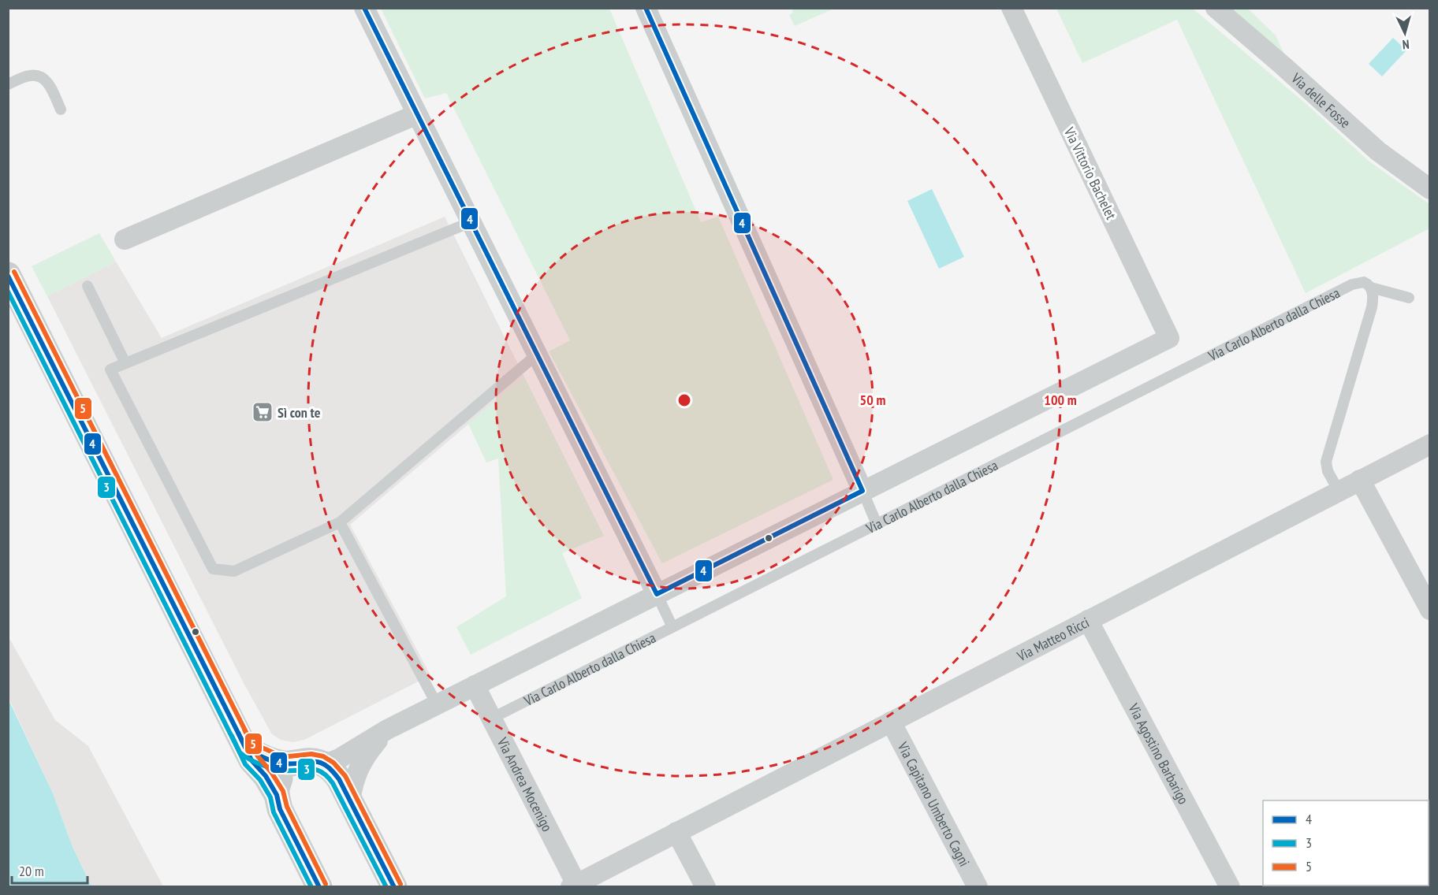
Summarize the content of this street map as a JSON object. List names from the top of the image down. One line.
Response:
{"streets":{"street":["Via delle Fosse","Via Vittorio Bachelet","Via Matteo Ricci","Via Agostino Barbarigo","Via Andrea Mocenigo","Via Capitano Umberto Cagni"],"lane":["Via Carlo Alberto dalla Chiesa"]},"crossings":[["Via Carlo Alberto dalla Chiesa","Via Andrea Mocenigo"],["Via Matteo Ricci","Via Agostino Barbarigo"],["Via Matteo Ricci","Via Andrea Mocenigo"],["Via Matteo Ricci","Via Capitano Umberto Cagni"]],"places":{"supermarket":["Sì con te"]},"lines":["transit line 4","transit line 5","transit line 3"],"legend":["4","3","5"],"scale_bar":"20 m","north":"bottom","rings":["50 m","100 m"]}
